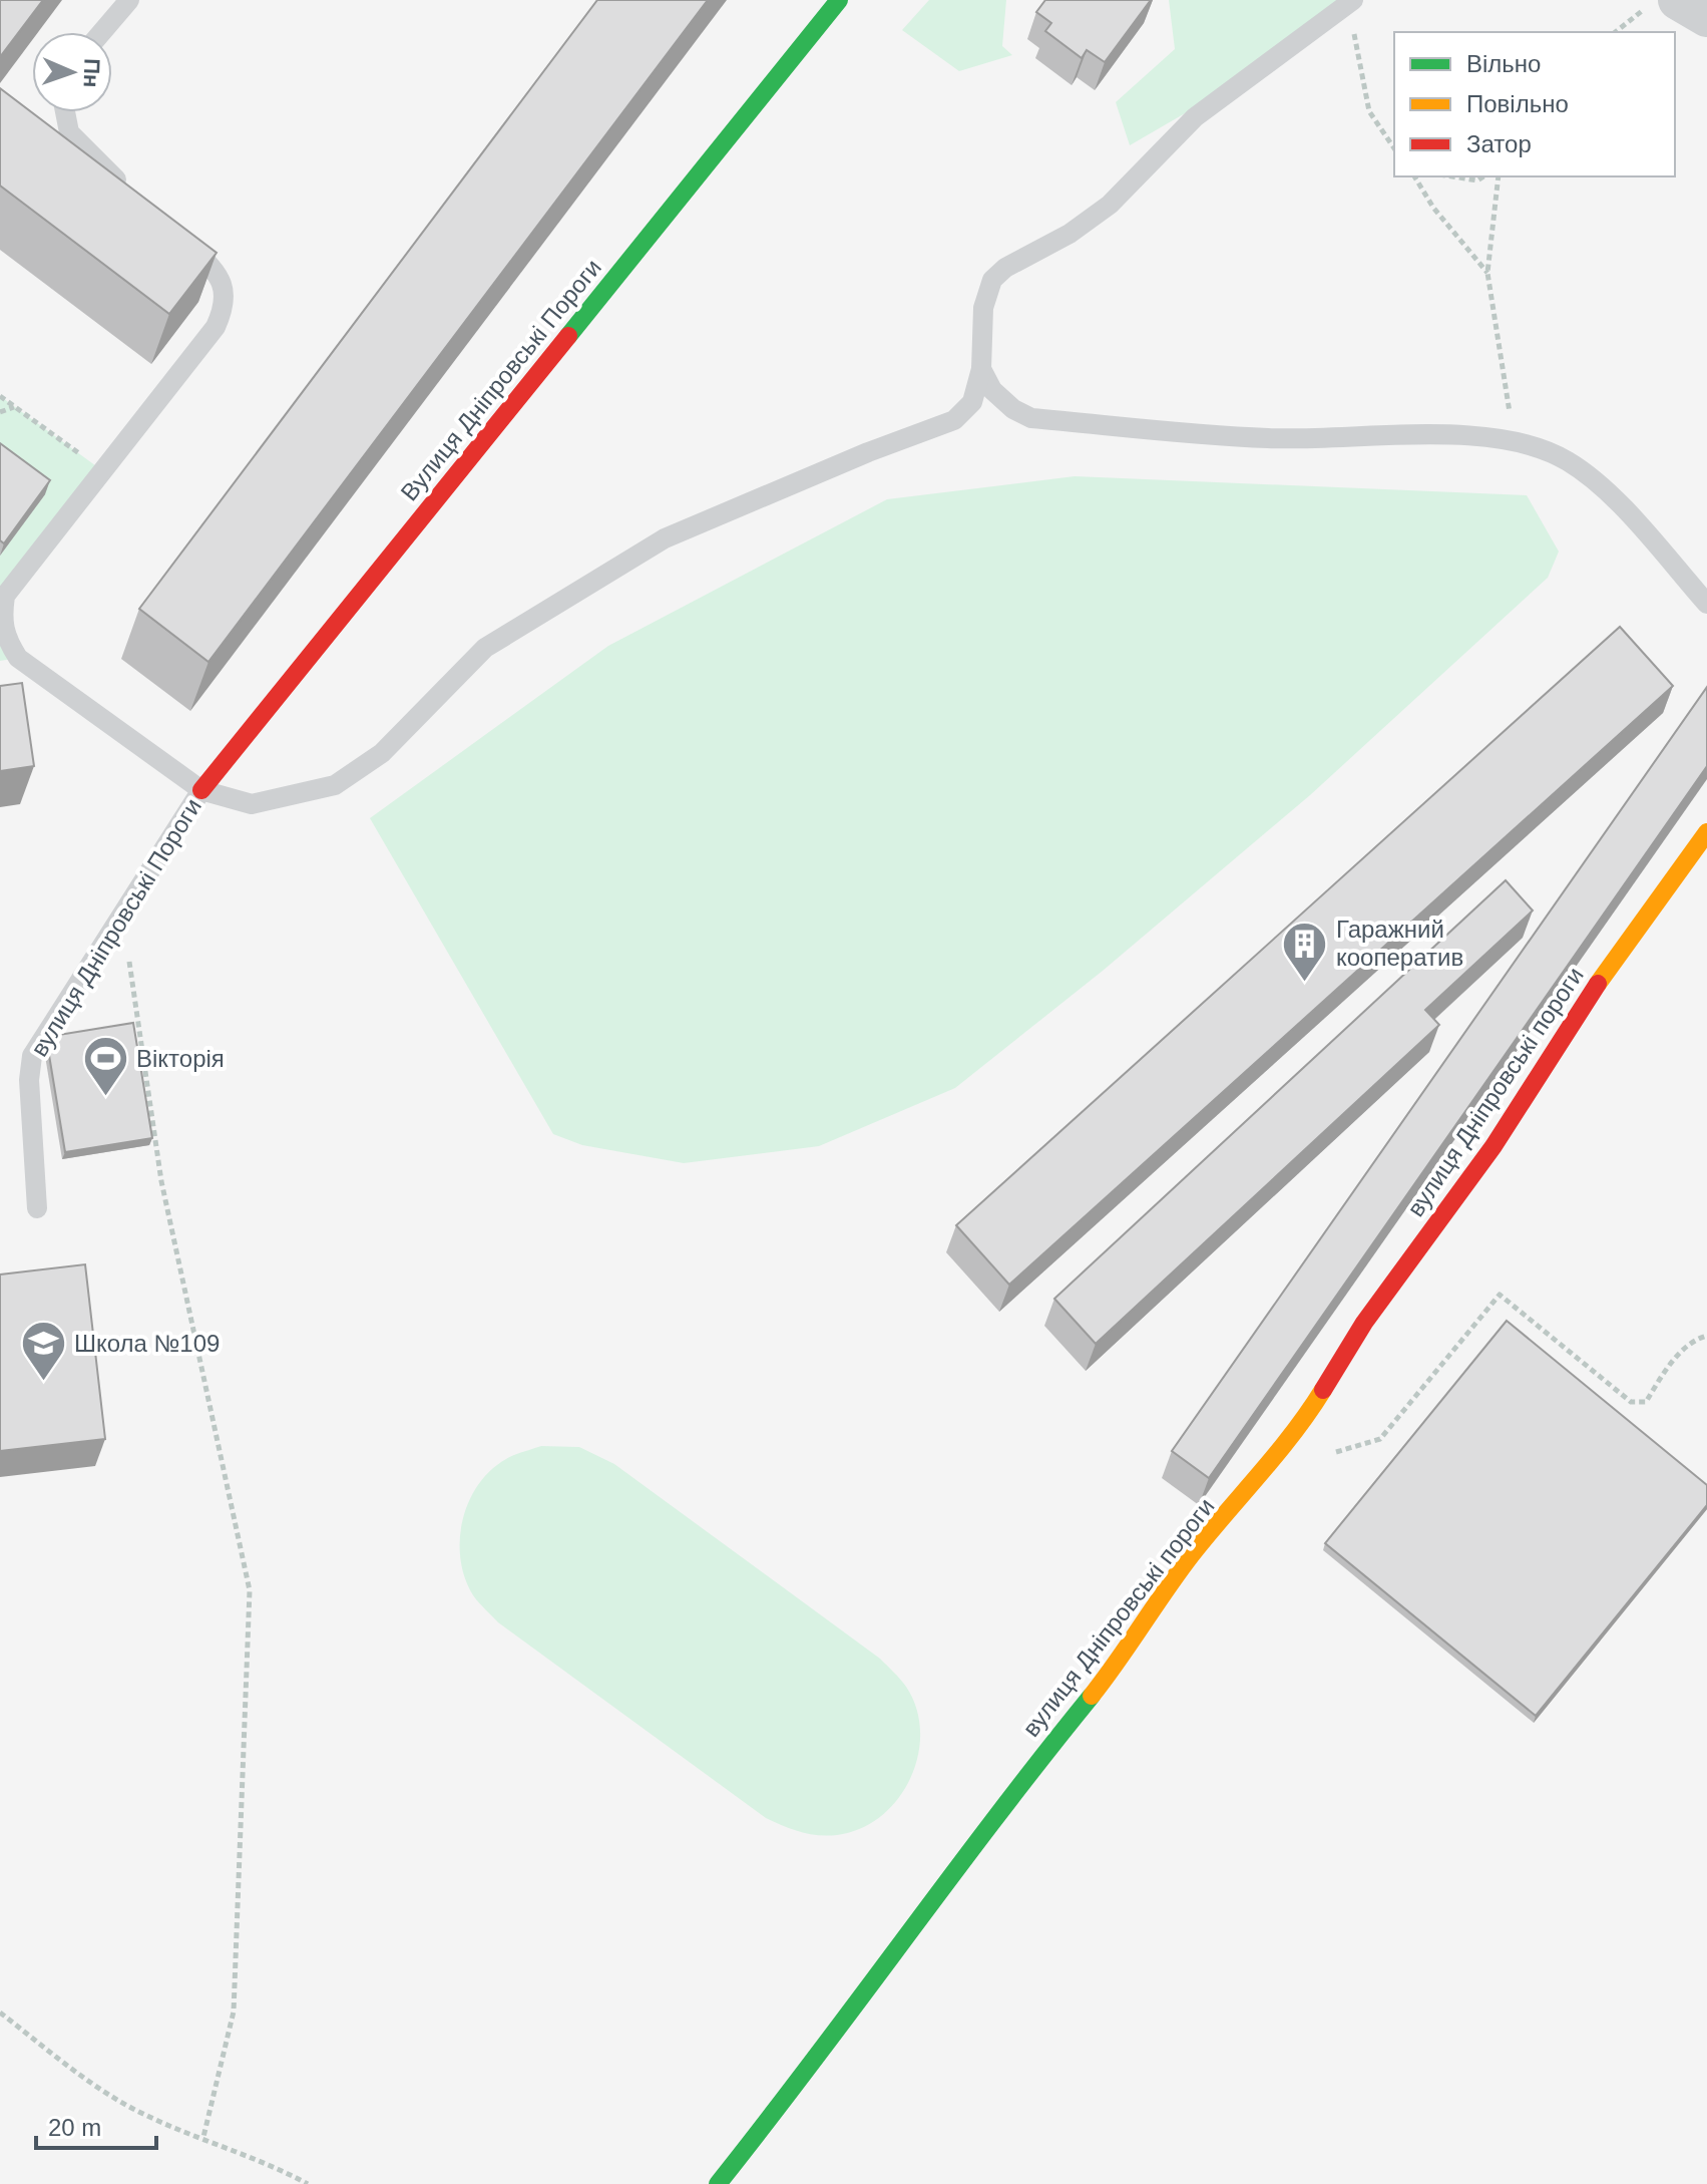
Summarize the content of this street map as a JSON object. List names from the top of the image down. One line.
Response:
{"streets":{"street":["Вулиця Дніпровські Пороги","вулиця Дніпровські пороги"],"lane":["вулиця Дніпровські Пороги"]},"crossings":[["Вулиця Дніпровські Пороги","вулиця Дніпровські Пороги"]],"places":{"building":["Гаражний кооператив"],"sports":["Вікторія"],"school or university":["Школа №109"]},"legend":["Вільно","Повільно","Затор"],"scale_bar":"20 m","north":"right"}
